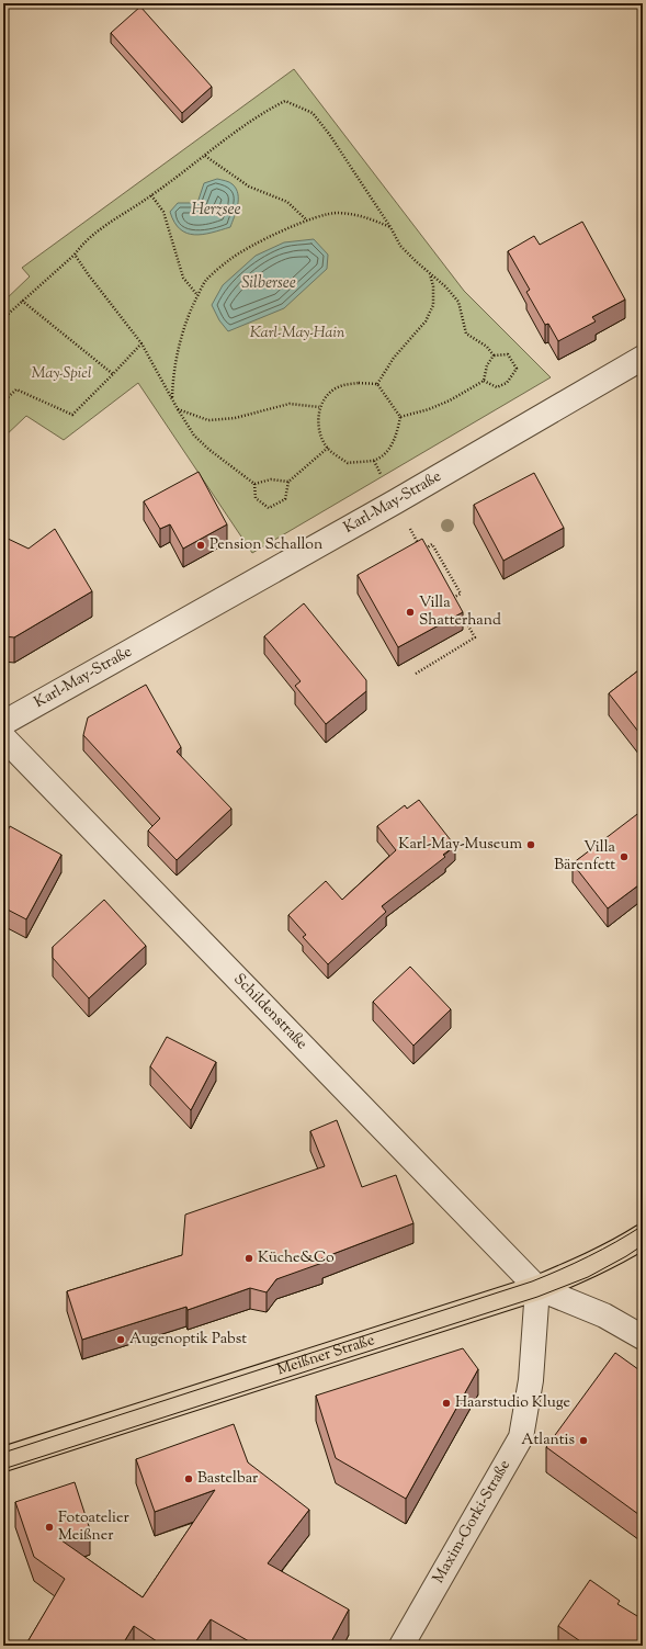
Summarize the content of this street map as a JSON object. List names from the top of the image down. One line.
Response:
{"streets":{"main road":["Meißner Straße"],"street":["Karl-May-Straße","Schildenstraße","Maxim-Gorki-Straße"]},"crossings":[["Schildenstraße","Meißner Straße"],["Schildenstraße","Maxim-Gorki-Straße"],["Meißner Straße","Maxim-Gorki-Straße"]],"water":["Herzsee","Silbersee"],"parks":["Karl-May-Hain","May-Spiel"],"places":["Pension Schallon","Villa Shatterhand","Karl-May-Museum","Villa Bärenfett","Küche&Co","Augenoptik Pabst","Haarstudio Kluge","Atlantis","Bastelbar","Fotoatelier Meißner"]}
